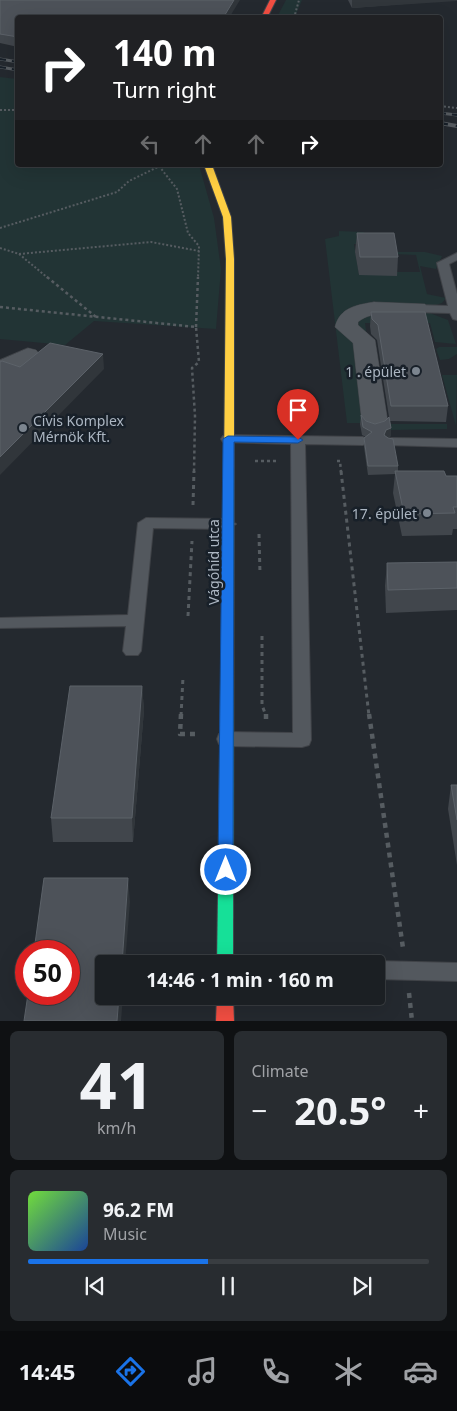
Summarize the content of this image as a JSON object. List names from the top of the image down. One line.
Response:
{"streets":{"main road":["Vágóhíd utca"]},"places":["1 . épület","Cívis Komplex Mérnök Kft.","17. épület"],"page":{"turn":["140 m","Turn right"],"limit":"50","trip":"14:46 · 1 min · 160 m","tile":[["41","km/h"],"Climate"],"heat":["−","20.5°","+"],"song":["96.2 FM","Music"],"tabs":"14:45"}}
